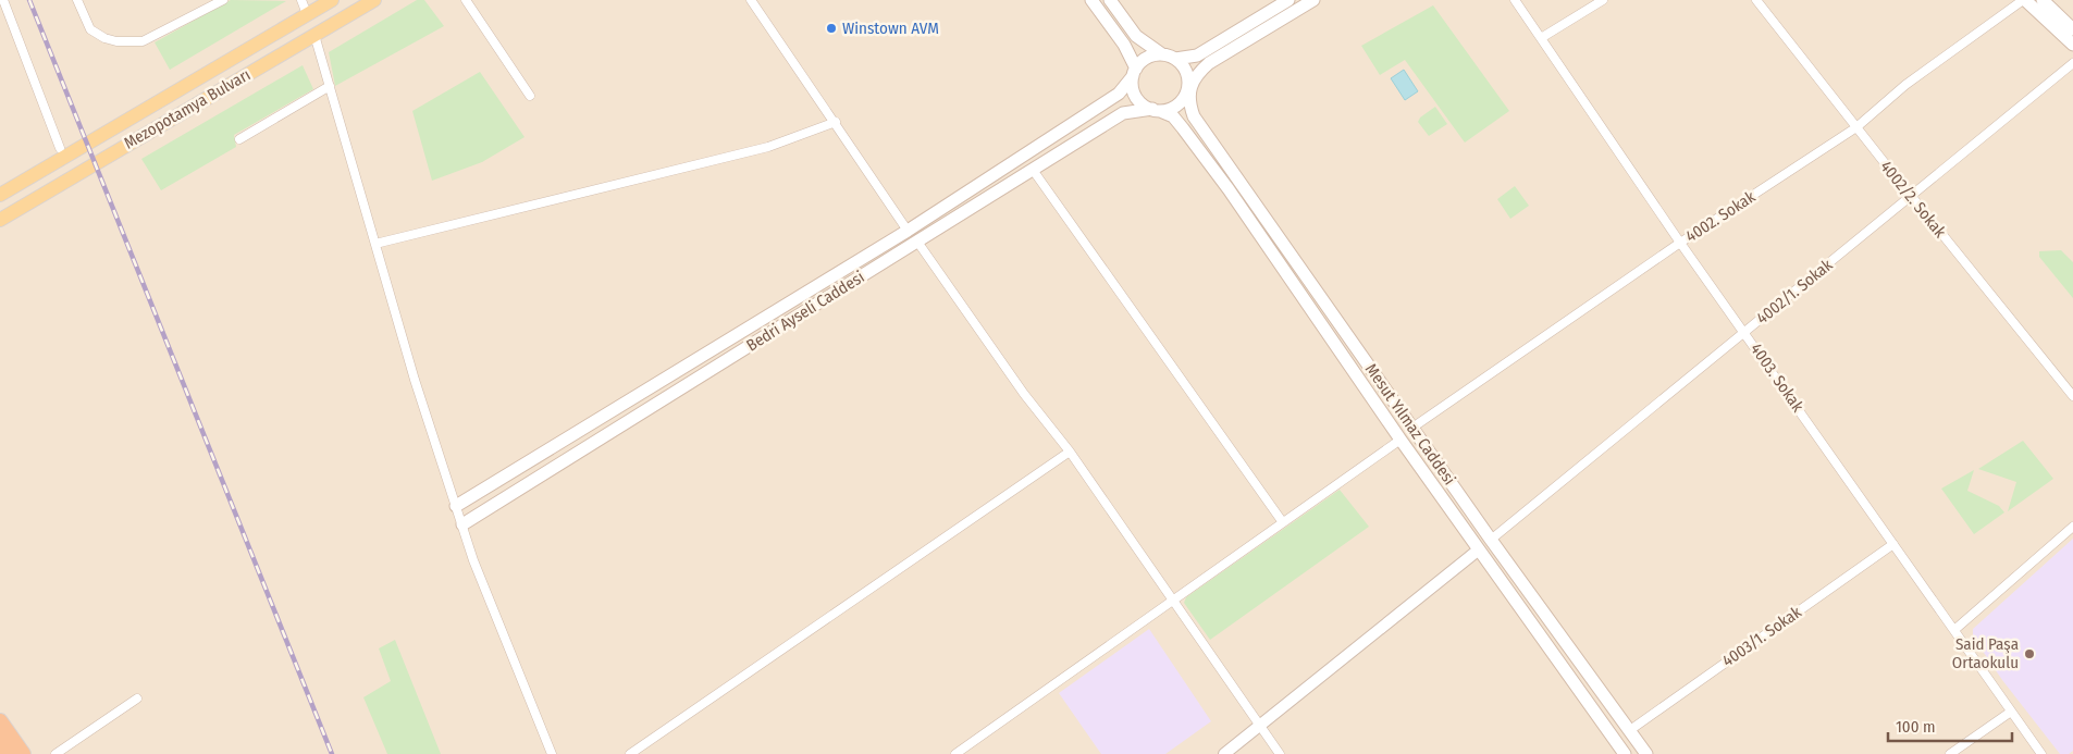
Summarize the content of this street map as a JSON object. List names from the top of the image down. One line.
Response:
{"streets":{"main road":["Mezopotamya Bulvarı","Bedri Ayseli Caddesi","Mesut Yılmaz Caddesi"],"street":["4002/2. Sokak","4002. Sokak","4002/1. Sokak","4003. Sokak","4003/1. Sokak"]},"crossings":[["4002/2. Sokak","4002. Sokak"],["4002/2. Sokak","4002/1. Sokak"],["4002. Sokak","4003. Sokak"],["4002. Sokak","Mesut Yılmaz Caddesi"],["4002/1. Sokak","4003. Sokak"],["4002/1. Sokak","Mesut Yılmaz Caddesi"],["Bedri Ayseli Caddesi","Mesut Yılmaz Caddesi"],["4003. Sokak","4003/1. Sokak"],["Mesut Yılmaz Caddesi","4003/1. Sokak"]],"places":["Winstown AVM","Said Paşa Ortaokulu"],"scale_bar":"100 m"}
